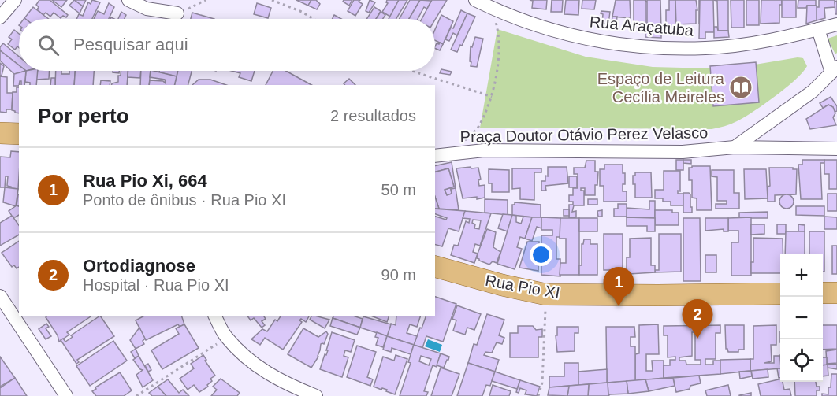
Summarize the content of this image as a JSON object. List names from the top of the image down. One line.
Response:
{"streets":{"main road":["Rua Pio XI"],"street":["Rua Araçatuba","Praça Doutor Otávio Perez Velasco"]},"places":{"library":["Espaço de Leitura Cecília Meireles"]},"page":{"search":"Pesquisar aqui","heading":["Por perto","2 resultados"],"list":[{"mark":"1","name":"Rua Pio Xi, 664","note":"Ponto de ônibus · Rua Pio XI","value":"50 m"},{"mark":"2","name":"Ortodiagnose","note":"Hospital · Rua Pio XI","value":"90 m"}],"map_buttons":["+","−"],"pins":["1","2"]}}
